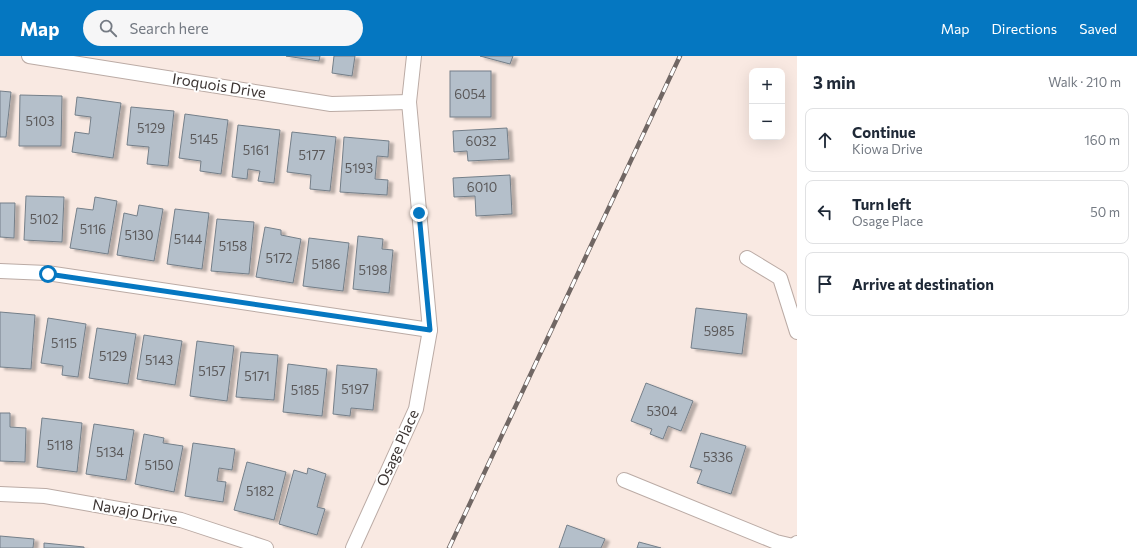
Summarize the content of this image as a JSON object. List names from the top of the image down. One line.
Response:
{"streets":{"street":["Iroquois Drive","Osage Place","Navajo Drive"]},"crossings":[["Iroquois Drive","Osage Place"]],"house_numbers":["6054","5103","5129","5145","6032","5161","5177","5193","6010","5102","5116","5130","5144","5158","5172","5186","5198","5985","5115","5129","5143","5157","5171","5197","5185","5304","5118","5134","5336","5150","5182"],"page":{"header":"Map","search":"Search here","nav":["Map","Directions","Saved"],"heading":["3 min","Walk · 210 m"],"map_buttons":["+","−"],"list":[["Continue","Kiowa Drive","160 m"],["Turn left","Osage Place","50 m"],"Arrive at destination"]}}
